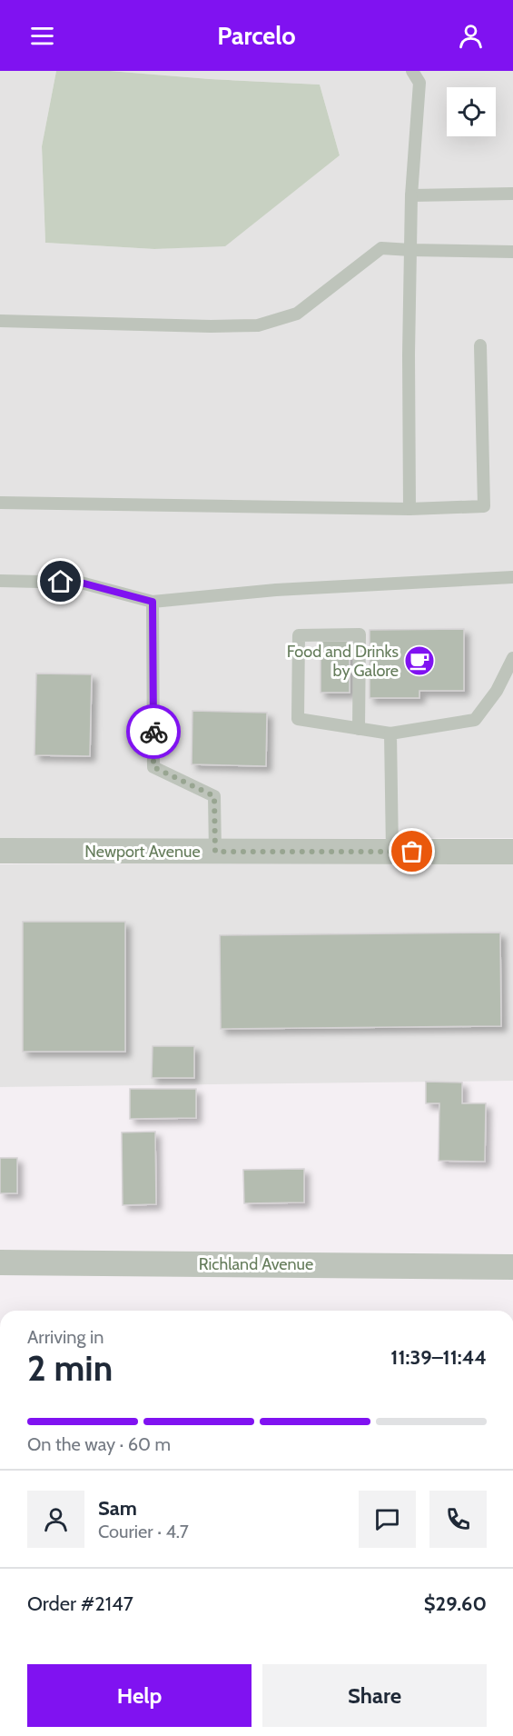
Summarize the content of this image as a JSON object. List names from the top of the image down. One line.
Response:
{"streets":{"street":["Newport Avenue","Richland Avenue"]},"places":{"cafe":["Food and Drinks by Galore"]},"page":{"header":"Parcelo","heading":["2 min","Arriving in","11:39–11:44"],"panel":["Sam","Courier · 4.7","Order #2147","$29.60"],"bar":"On the way · 60 m","buttons":["Help","Share"]}}
